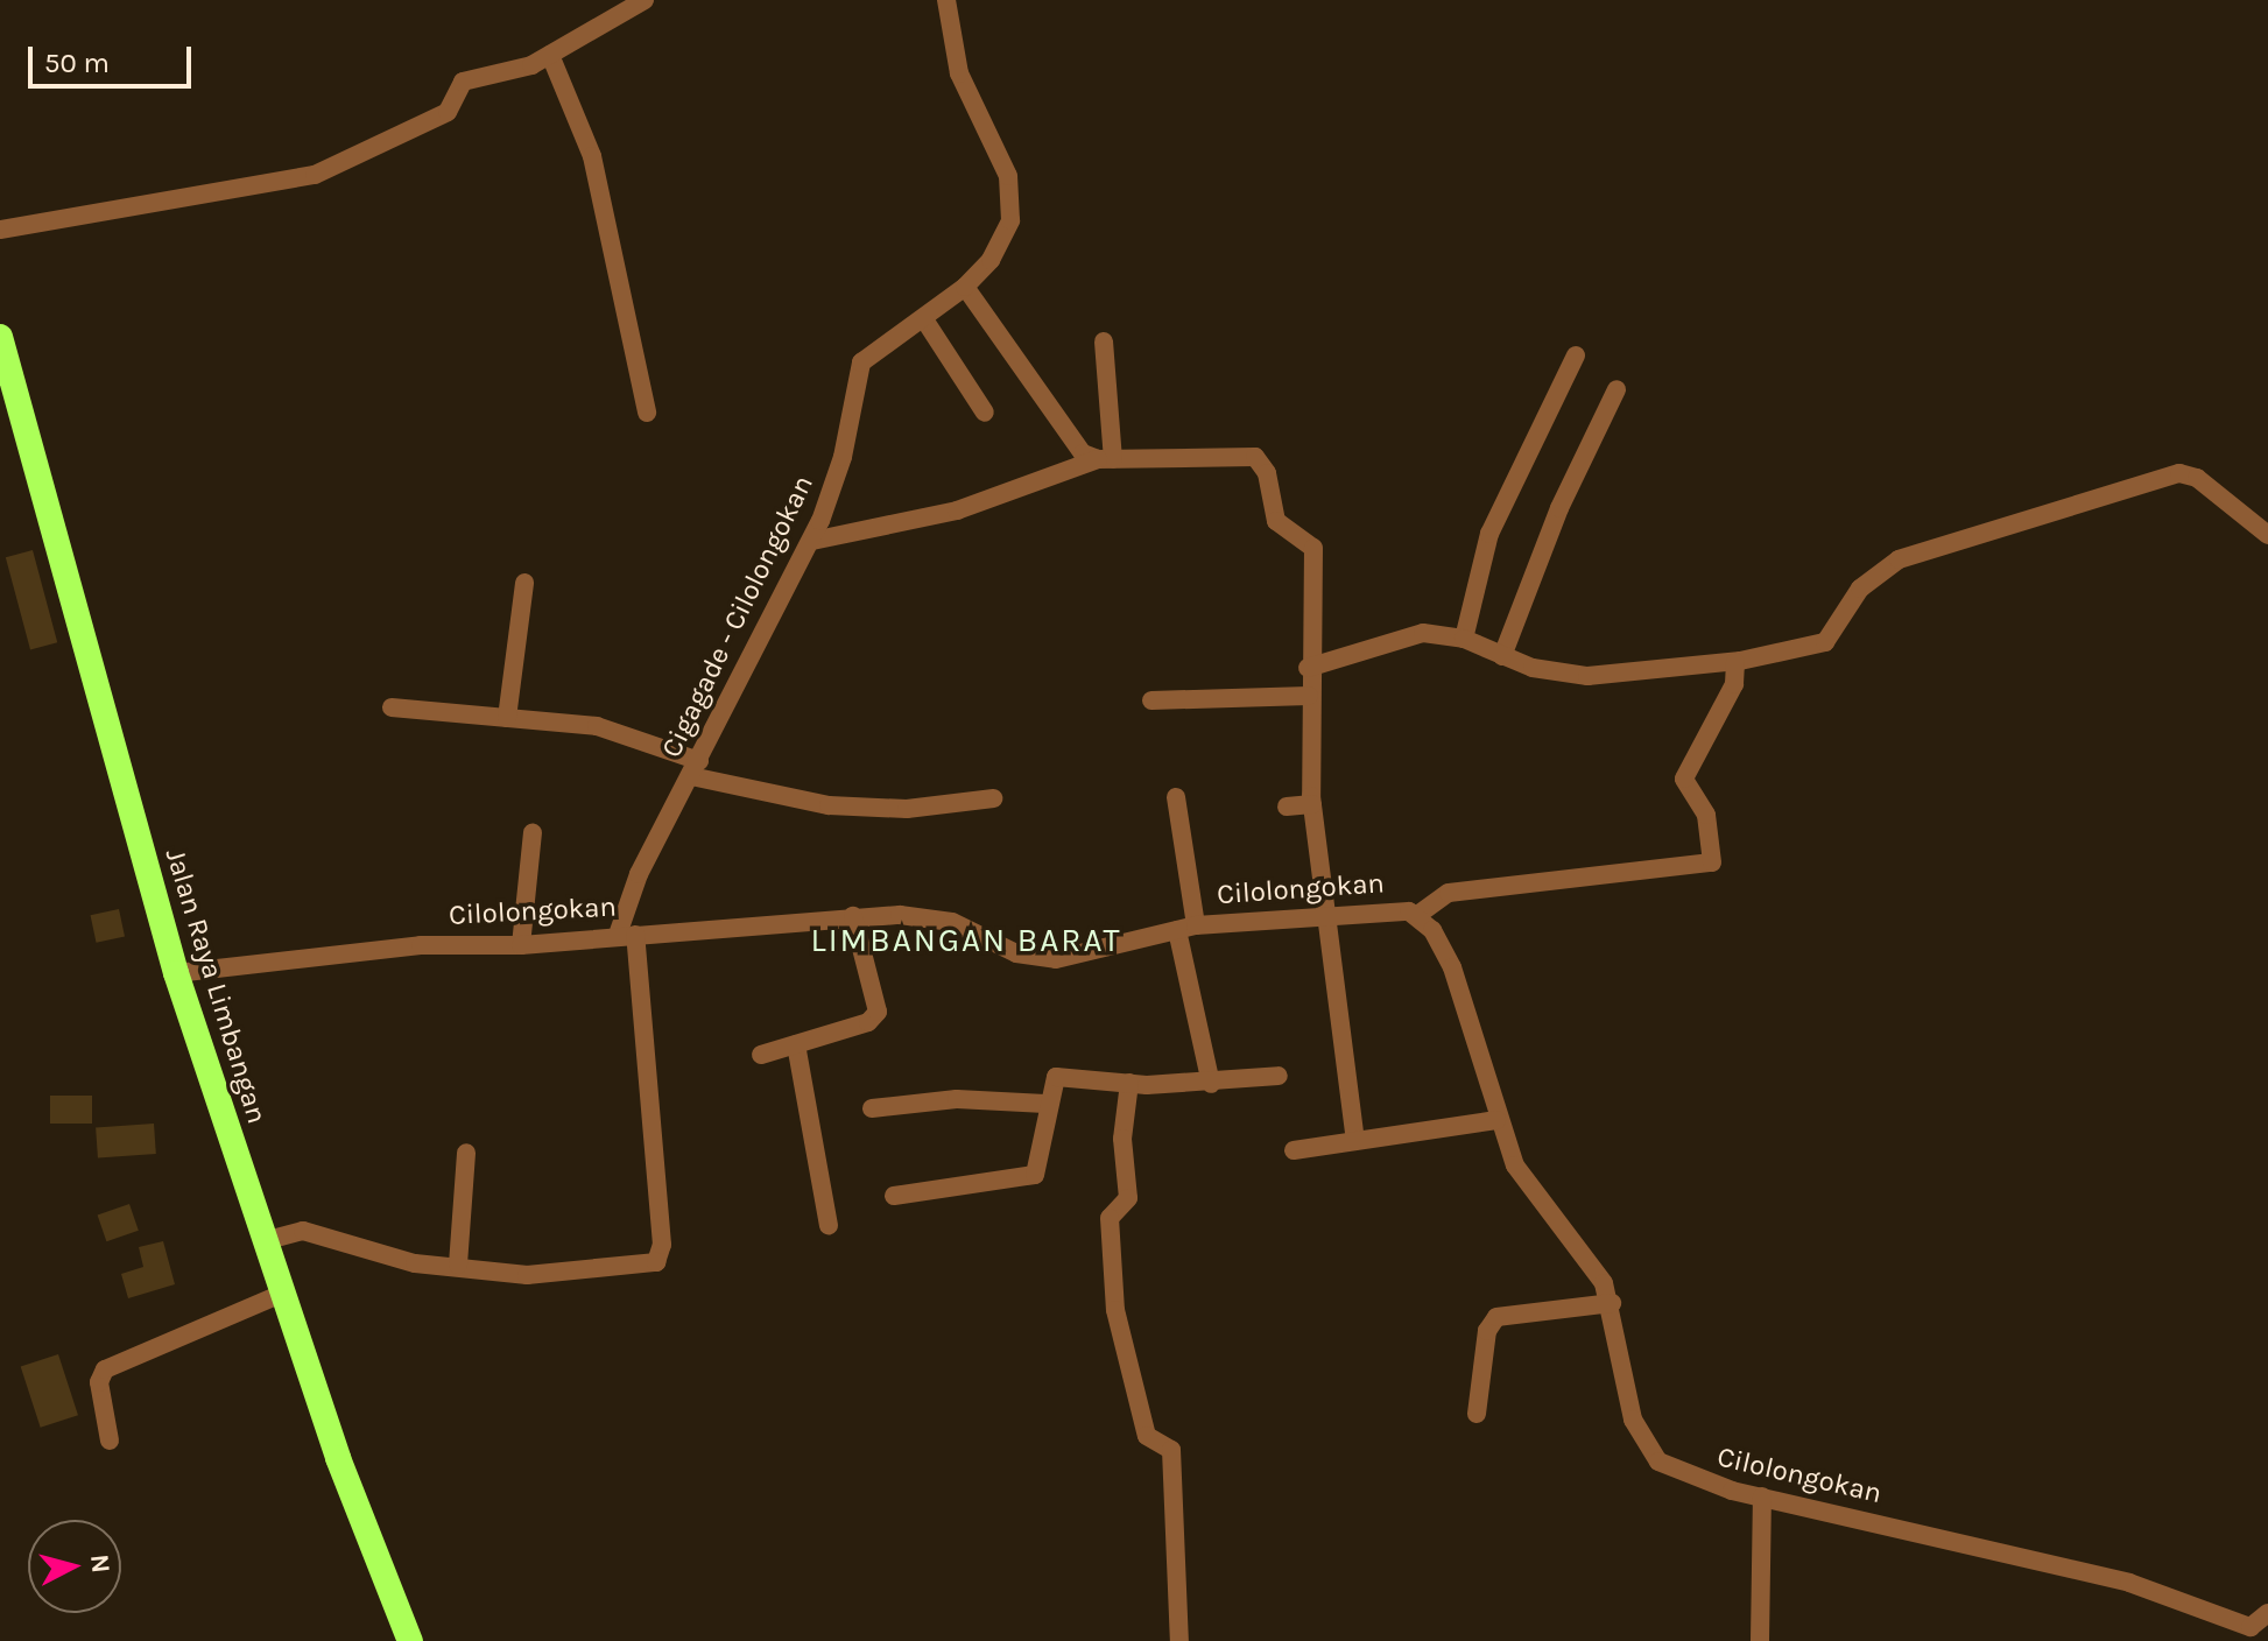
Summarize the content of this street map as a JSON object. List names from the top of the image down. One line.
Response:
{"streets":{"highway":["Jalan Raya Limbangan"],"street":["Cigagade - Cilolongokan","Cilolongokan"]},"crossings":[["Cigagade - Cilolongokan","Cilolongokan"],["Cilolongokan","Jalan Raya Limbangan"]],"districts":["LIMBANGAN BARAT"],"scale_bar":"50 m","north":"right"}
